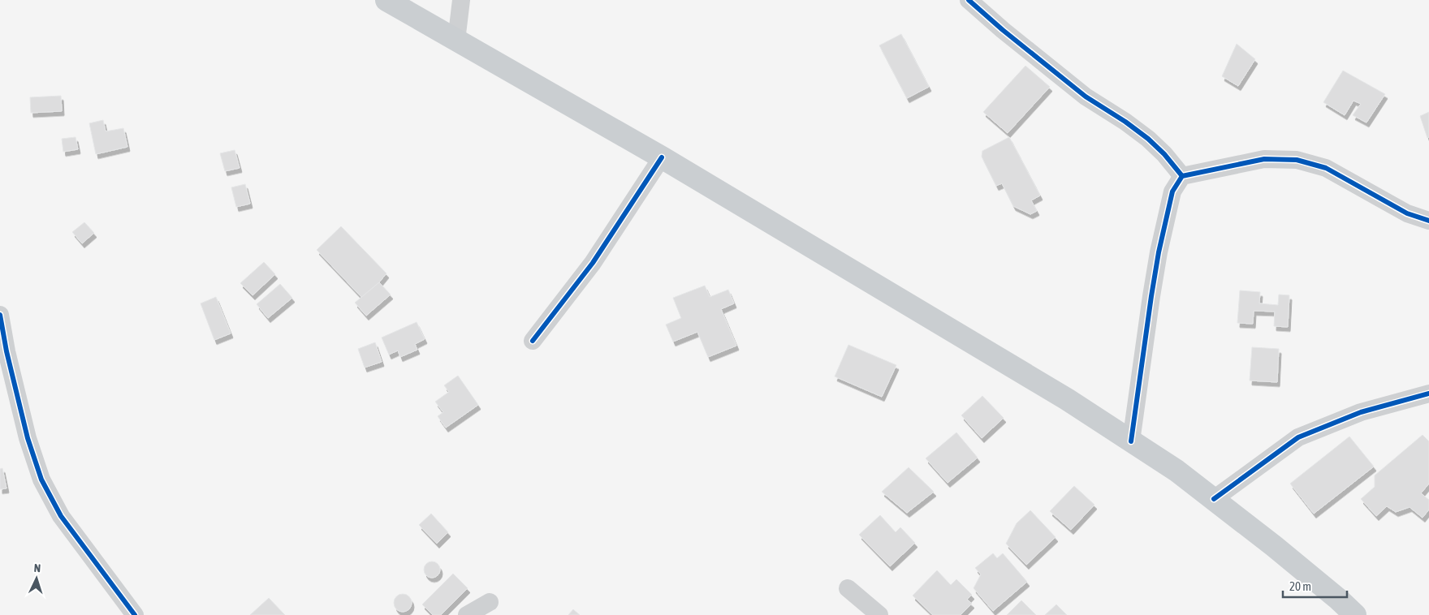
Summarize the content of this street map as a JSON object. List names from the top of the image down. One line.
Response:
{"scale_bar":"20 m","north":"top"}
